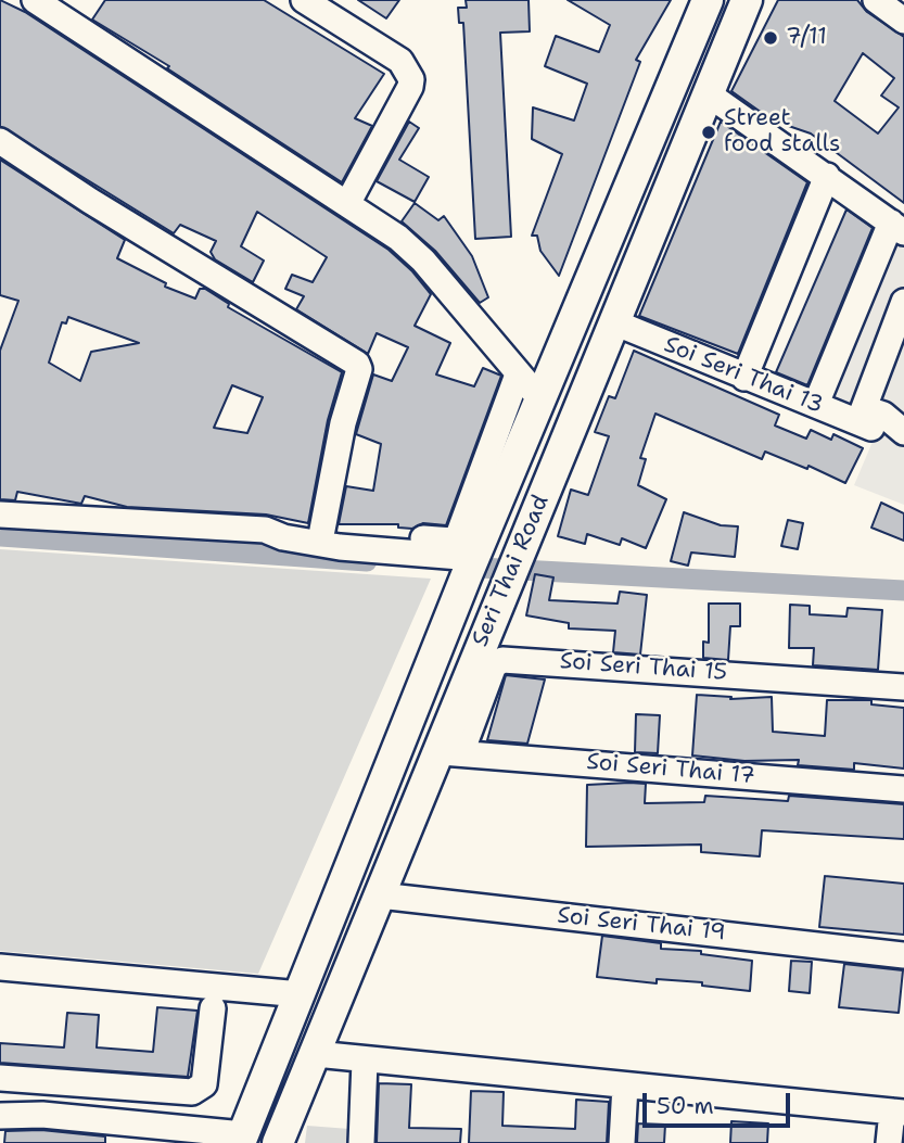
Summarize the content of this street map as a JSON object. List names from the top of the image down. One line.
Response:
{"streets":{"main road":["Seri Thai Road"],"street":["Soi Seri Thai 13","Soi Seri Thai 15","Soi Seri Thai 17","Soi Seri Thai 19"]},"crossings":[["Soi Seri Thai 13","Seri Thai Road"],["Seri Thai Road","Soi Seri Thai 15"],["Seri Thai Road","Soi Seri Thai 17"],["Seri Thai Road","Soi Seri Thai 19"],["Soi Seri Thai 15","Soi Seri Thai 17"]],"places":["7/11","Street food stalls"],"scale_bar":"50 m"}
